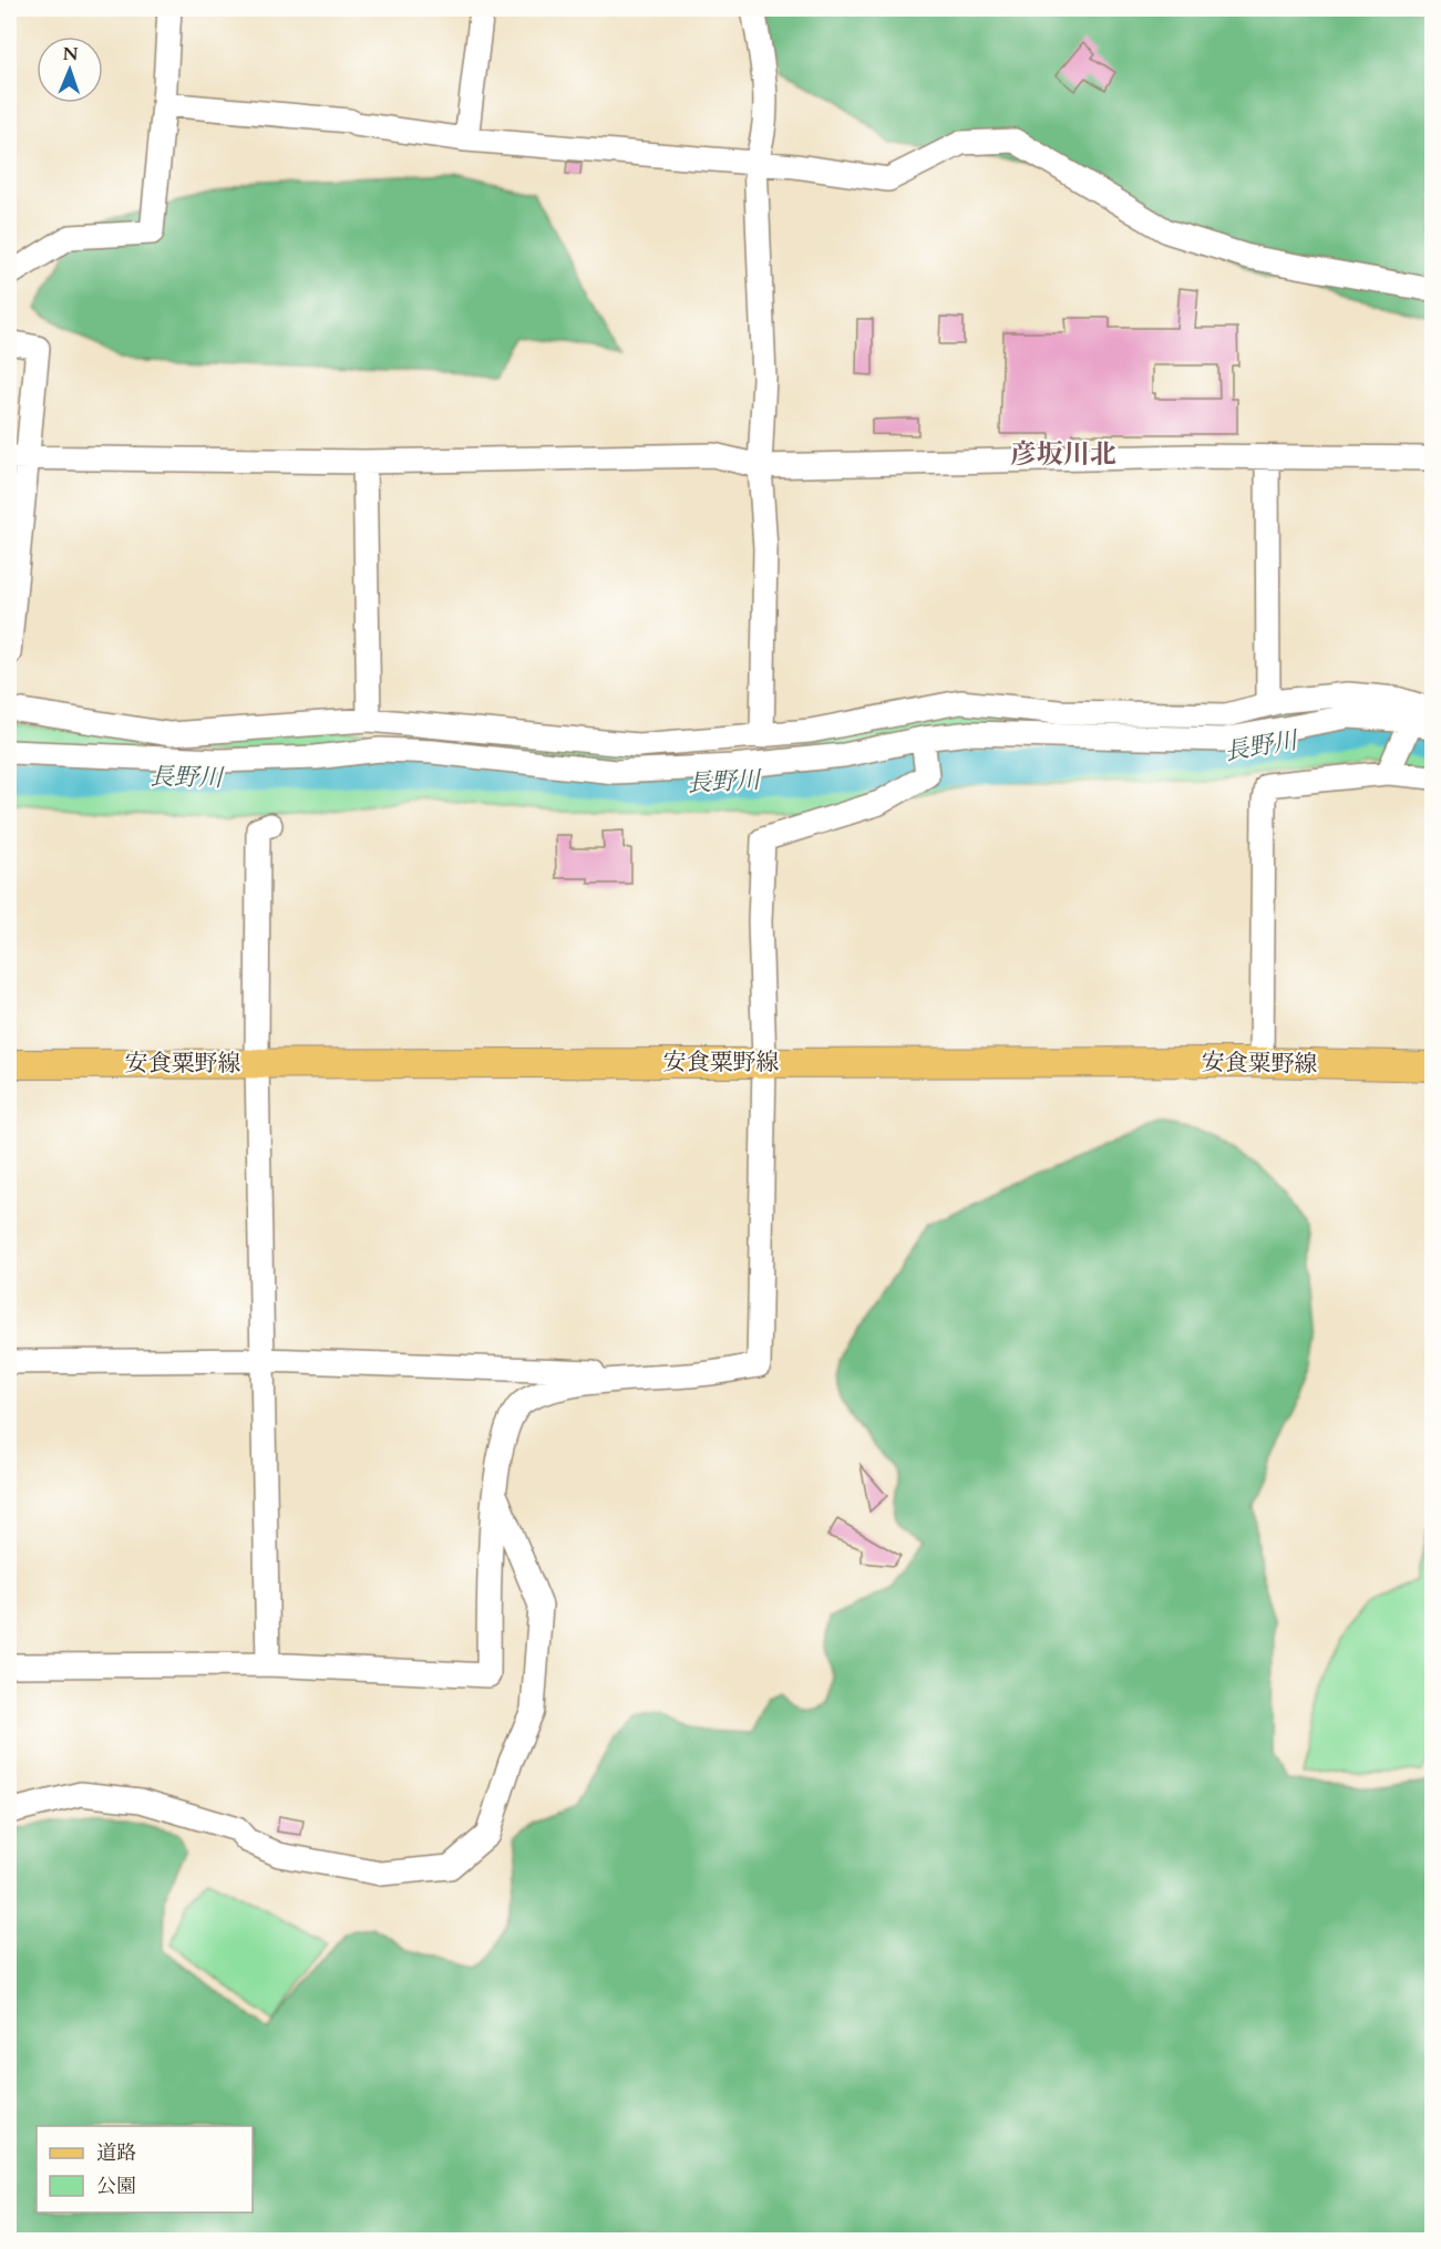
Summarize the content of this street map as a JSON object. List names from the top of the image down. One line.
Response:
{"streets":{"main road":["安食粟野線"]},"districts":["彦坂川北"],"water":["長野川"],"legend":["道路","公園"],"north":"top"}
